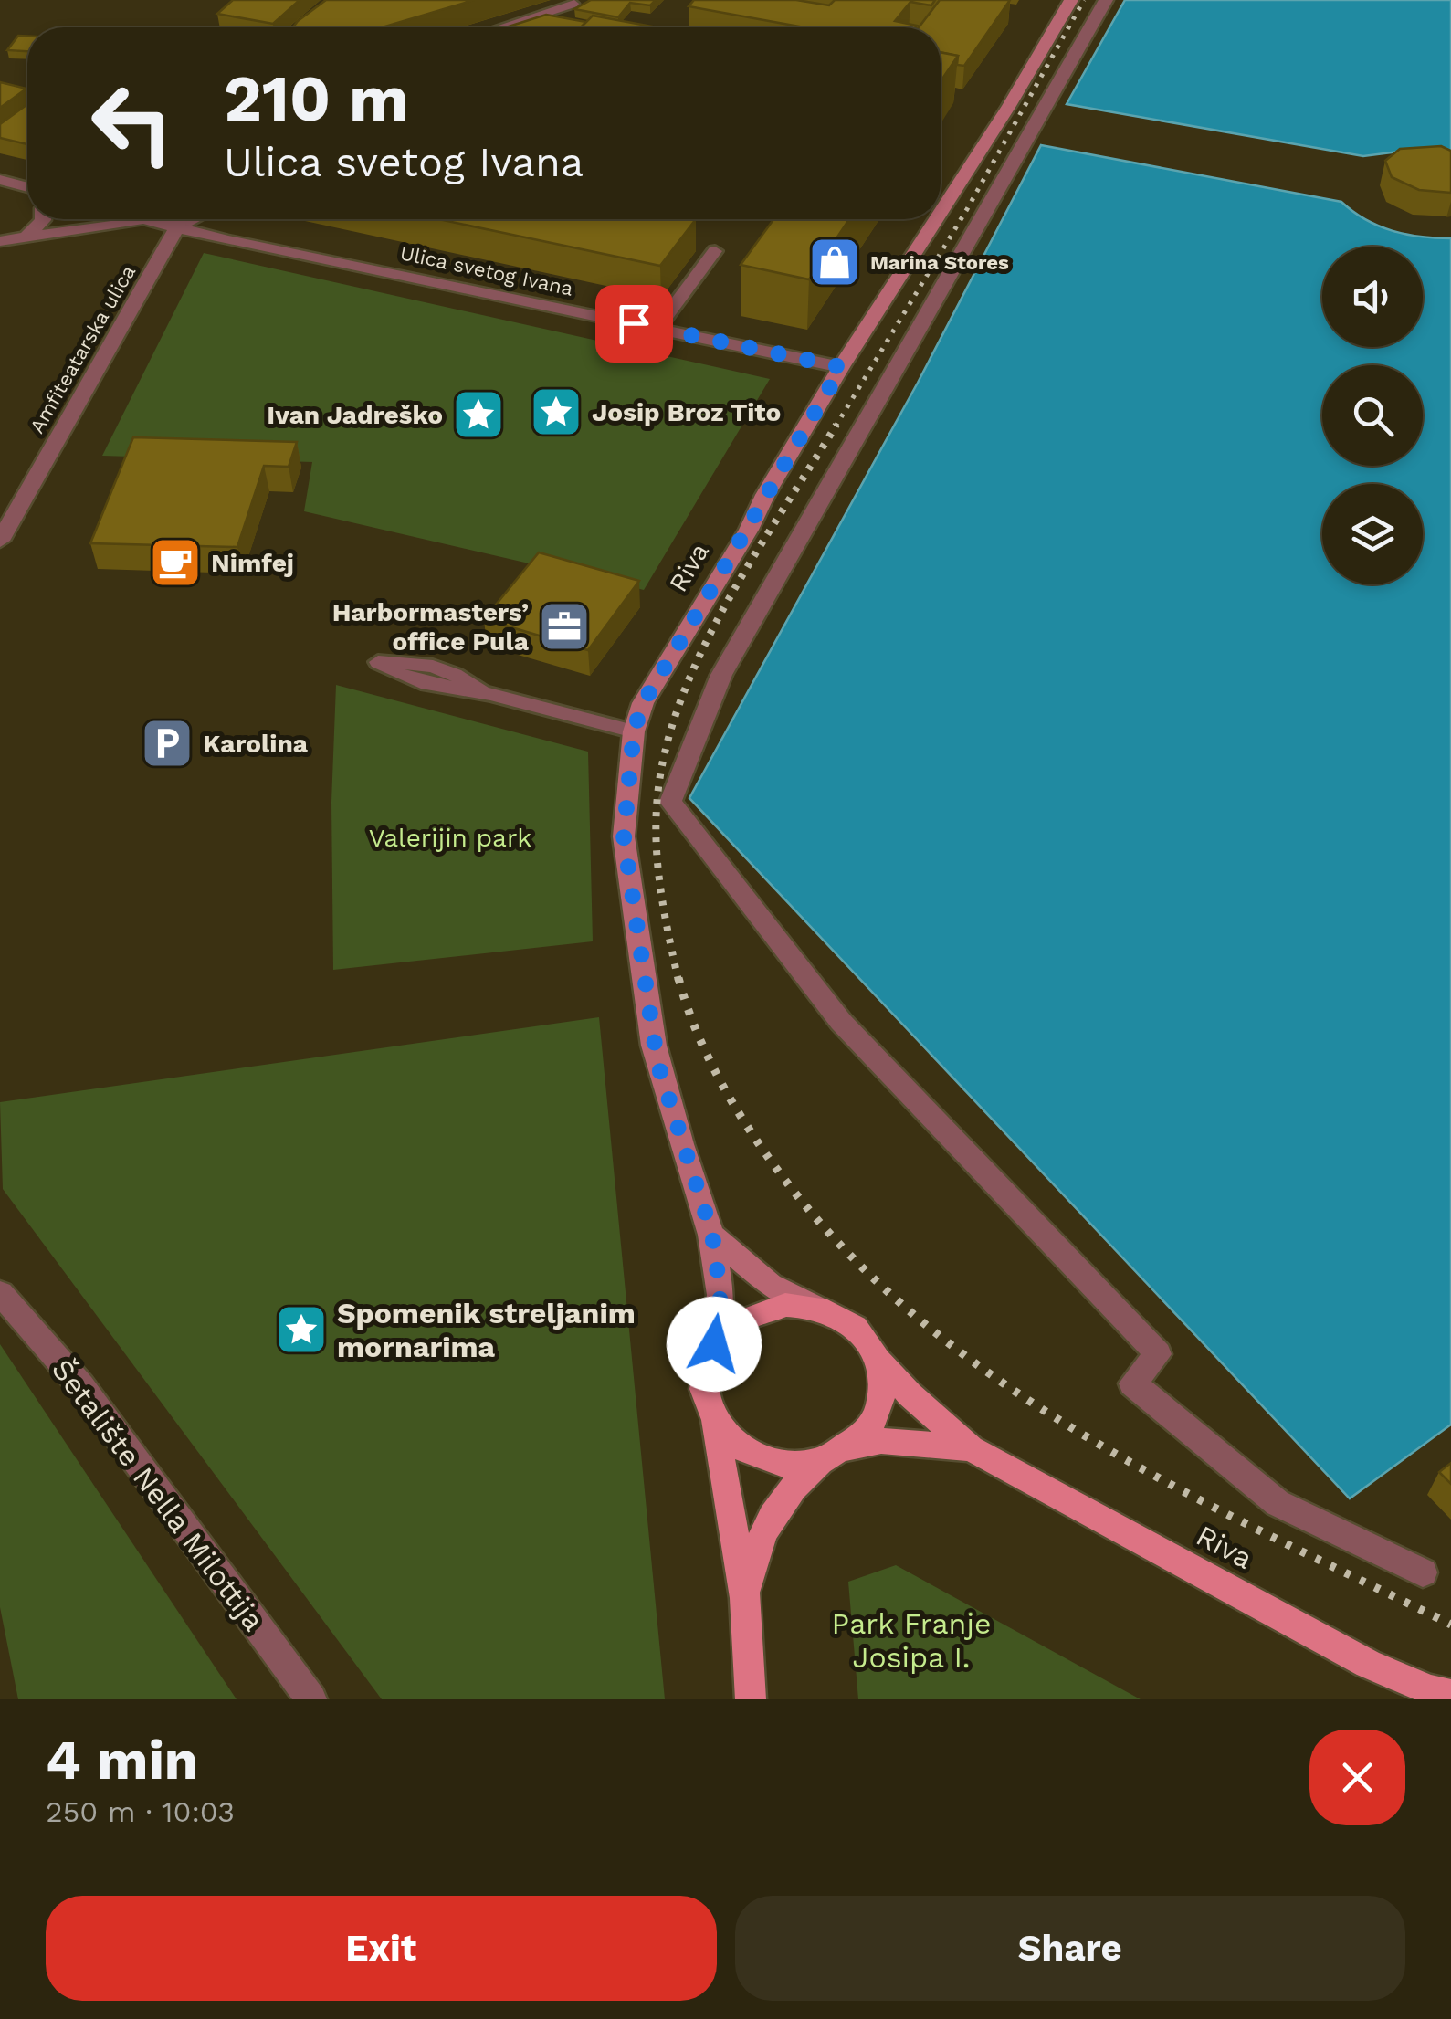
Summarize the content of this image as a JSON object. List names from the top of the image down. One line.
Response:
{"streets":{"main road":["Riva"],"street":["Ulica svetog Ivana","Amfiteatarska ulica","Šetalište Nella Milottija"]},"crossings":[["Ulica svetog Ivana","Amfiteatarska ulica"],["Ulica svetog Ivana","Riva"]],"parks":["Valerijin park","Park Franje Josipa I."],"places":{"shop":["Marina Stores"],"place":["Josip Broz Tito","Ivan Jadreško","Spomenik streljanim mornarima"],"cafe":["Nimfej"],"office":["Harbormasters’ office Pula"],"parking":["Karolina"]},"page":{"turn":["210 m","Ulica svetog Ivana"],"heading":["4 min","250 m · 10:03"],"buttons":["Exit","Share"]}}
